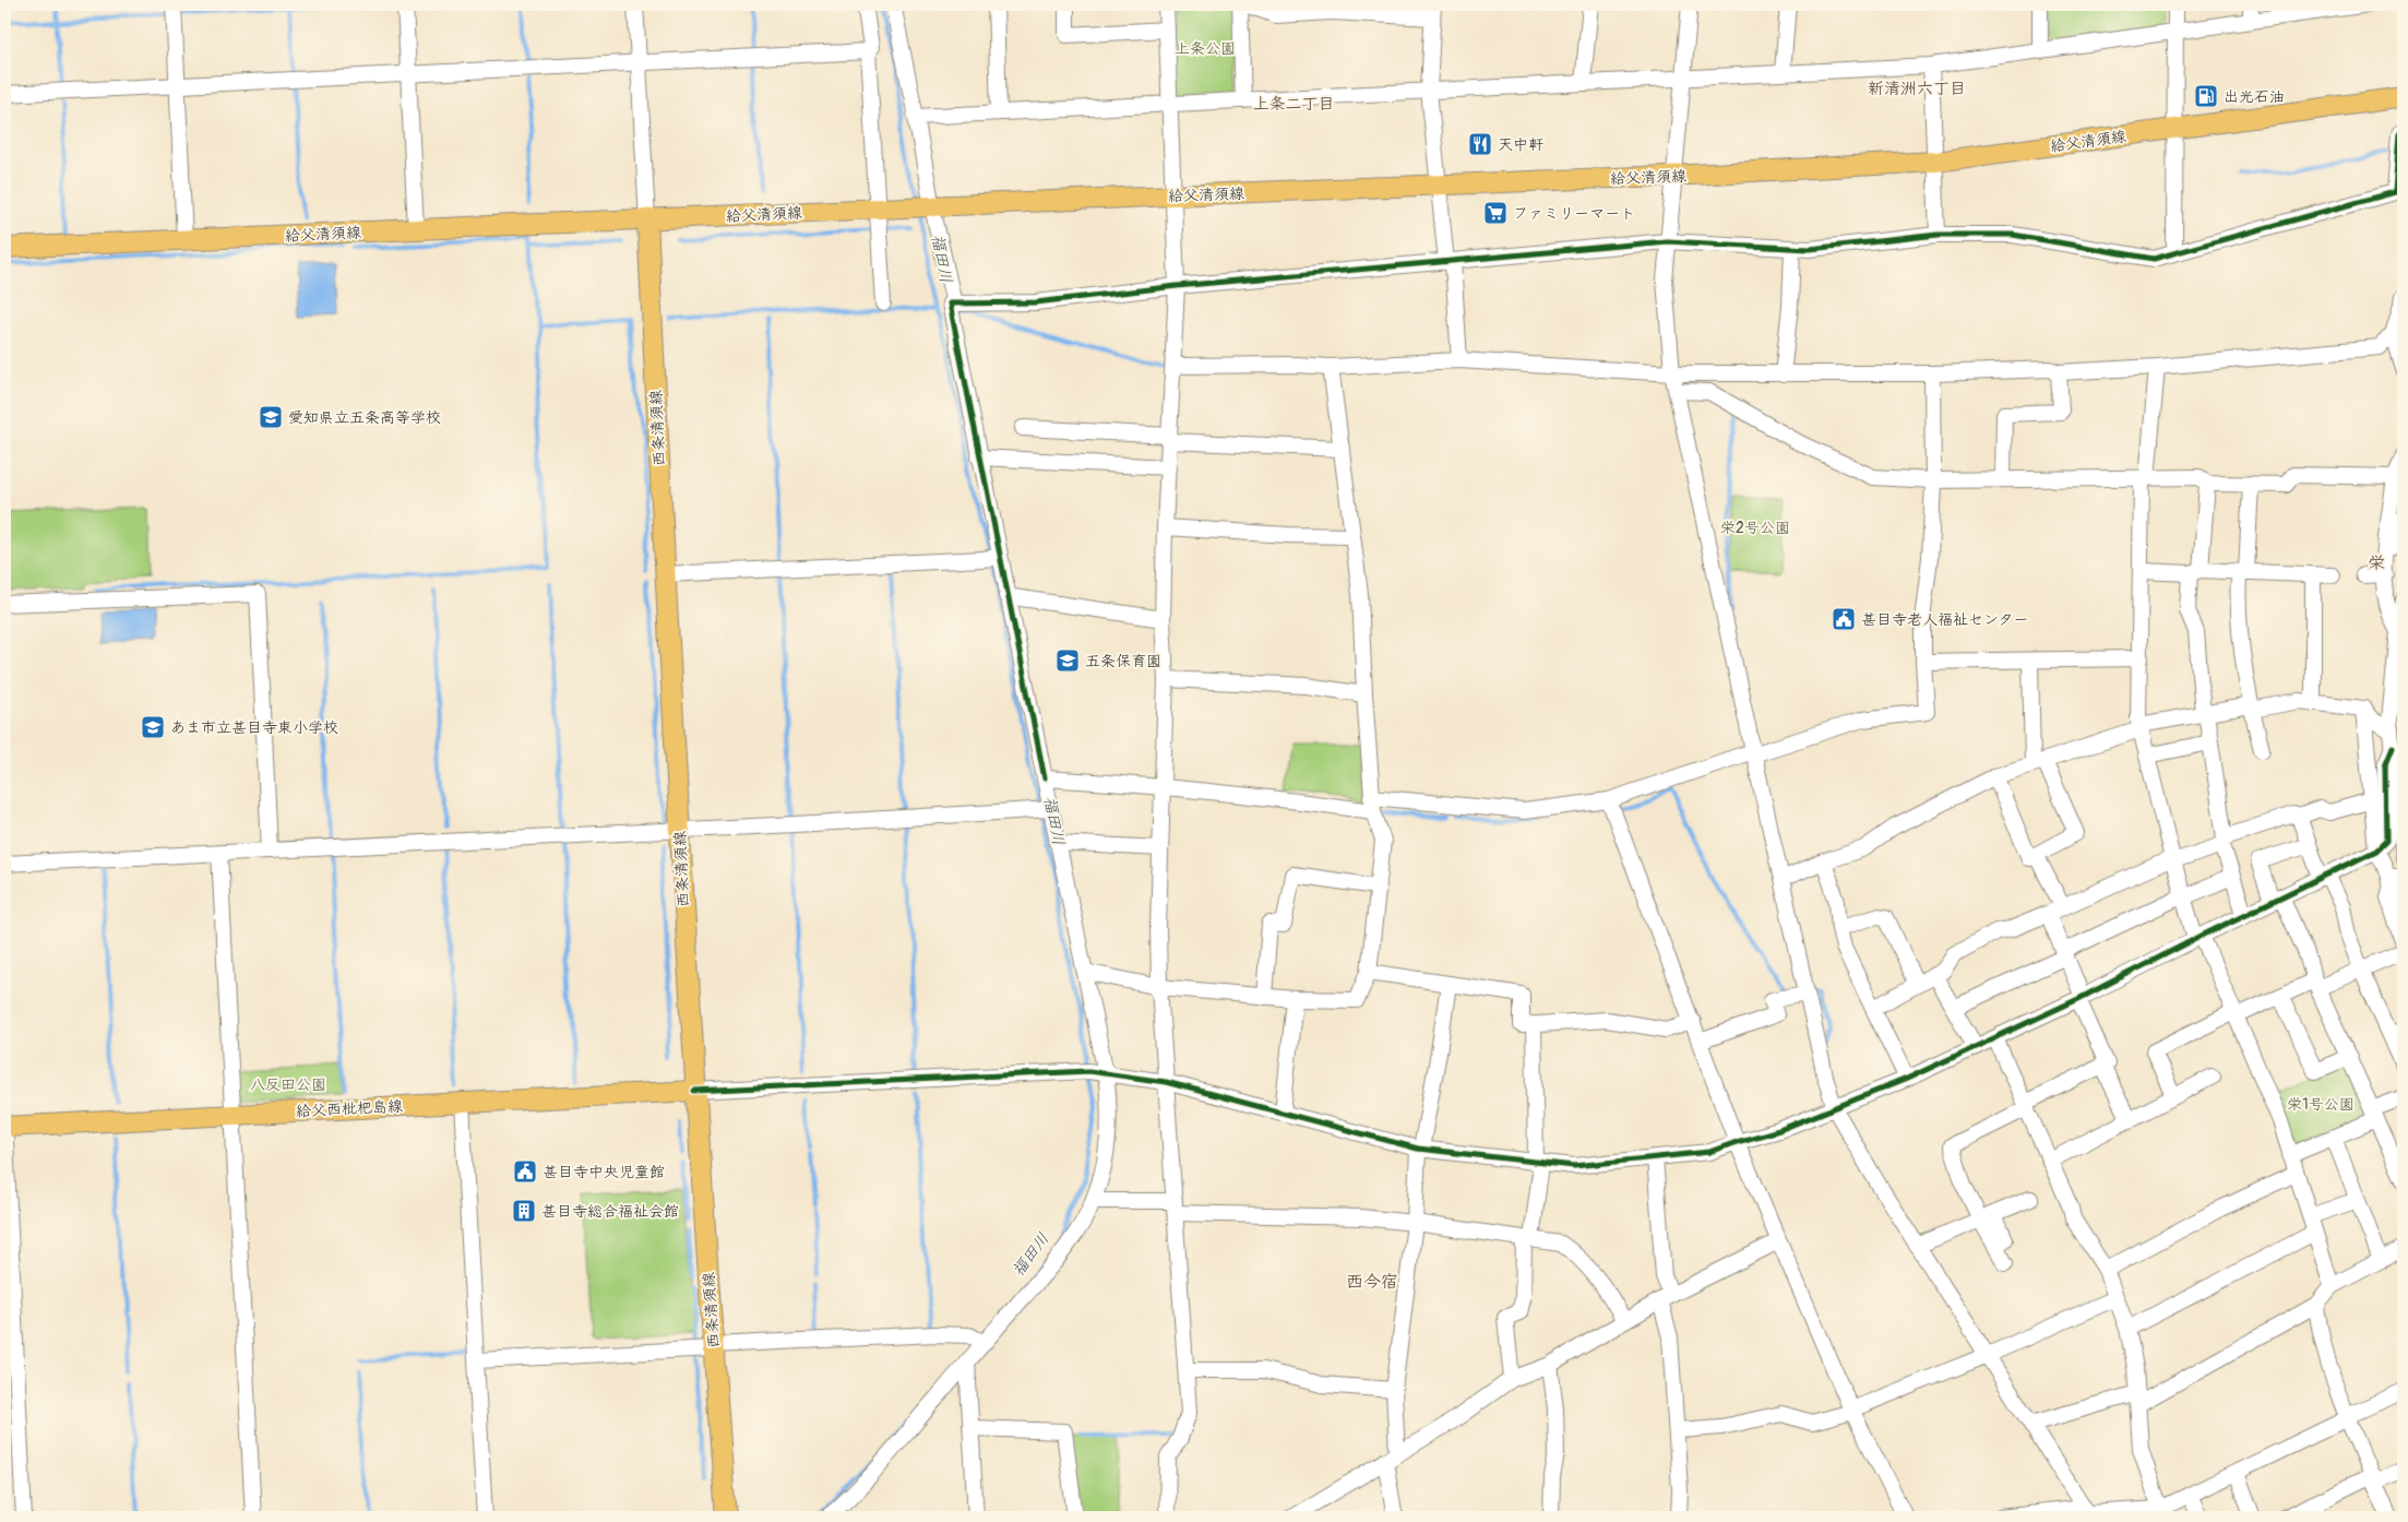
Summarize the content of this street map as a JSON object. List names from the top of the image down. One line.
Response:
{"streets":{"main road":["給父清須線","西条清須線","給父西枇杷島線"]},"crossings":[["給父清須線","西条清須線"],["西条清須線","給父西枇杷島線"]],"districts":["新清洲六丁目","上条二丁目","栄","西今宿"],"water":["福田川"],"parks":["上条公園","栄2号公園","八反田公園","栄1号公園"],"places":{"fuel station":["出光石油"],"restaurant":["天中軒"],"supermarket":["ファミリーマート"],"school or university":["愛知県立五条高等学校","五条保育園","あま市立甚目寺東小学校"],"public building":["甚目寺老人福祉センター","甚目寺中央児童館"],"building":["甚目寺総合福祉会館"]}}
